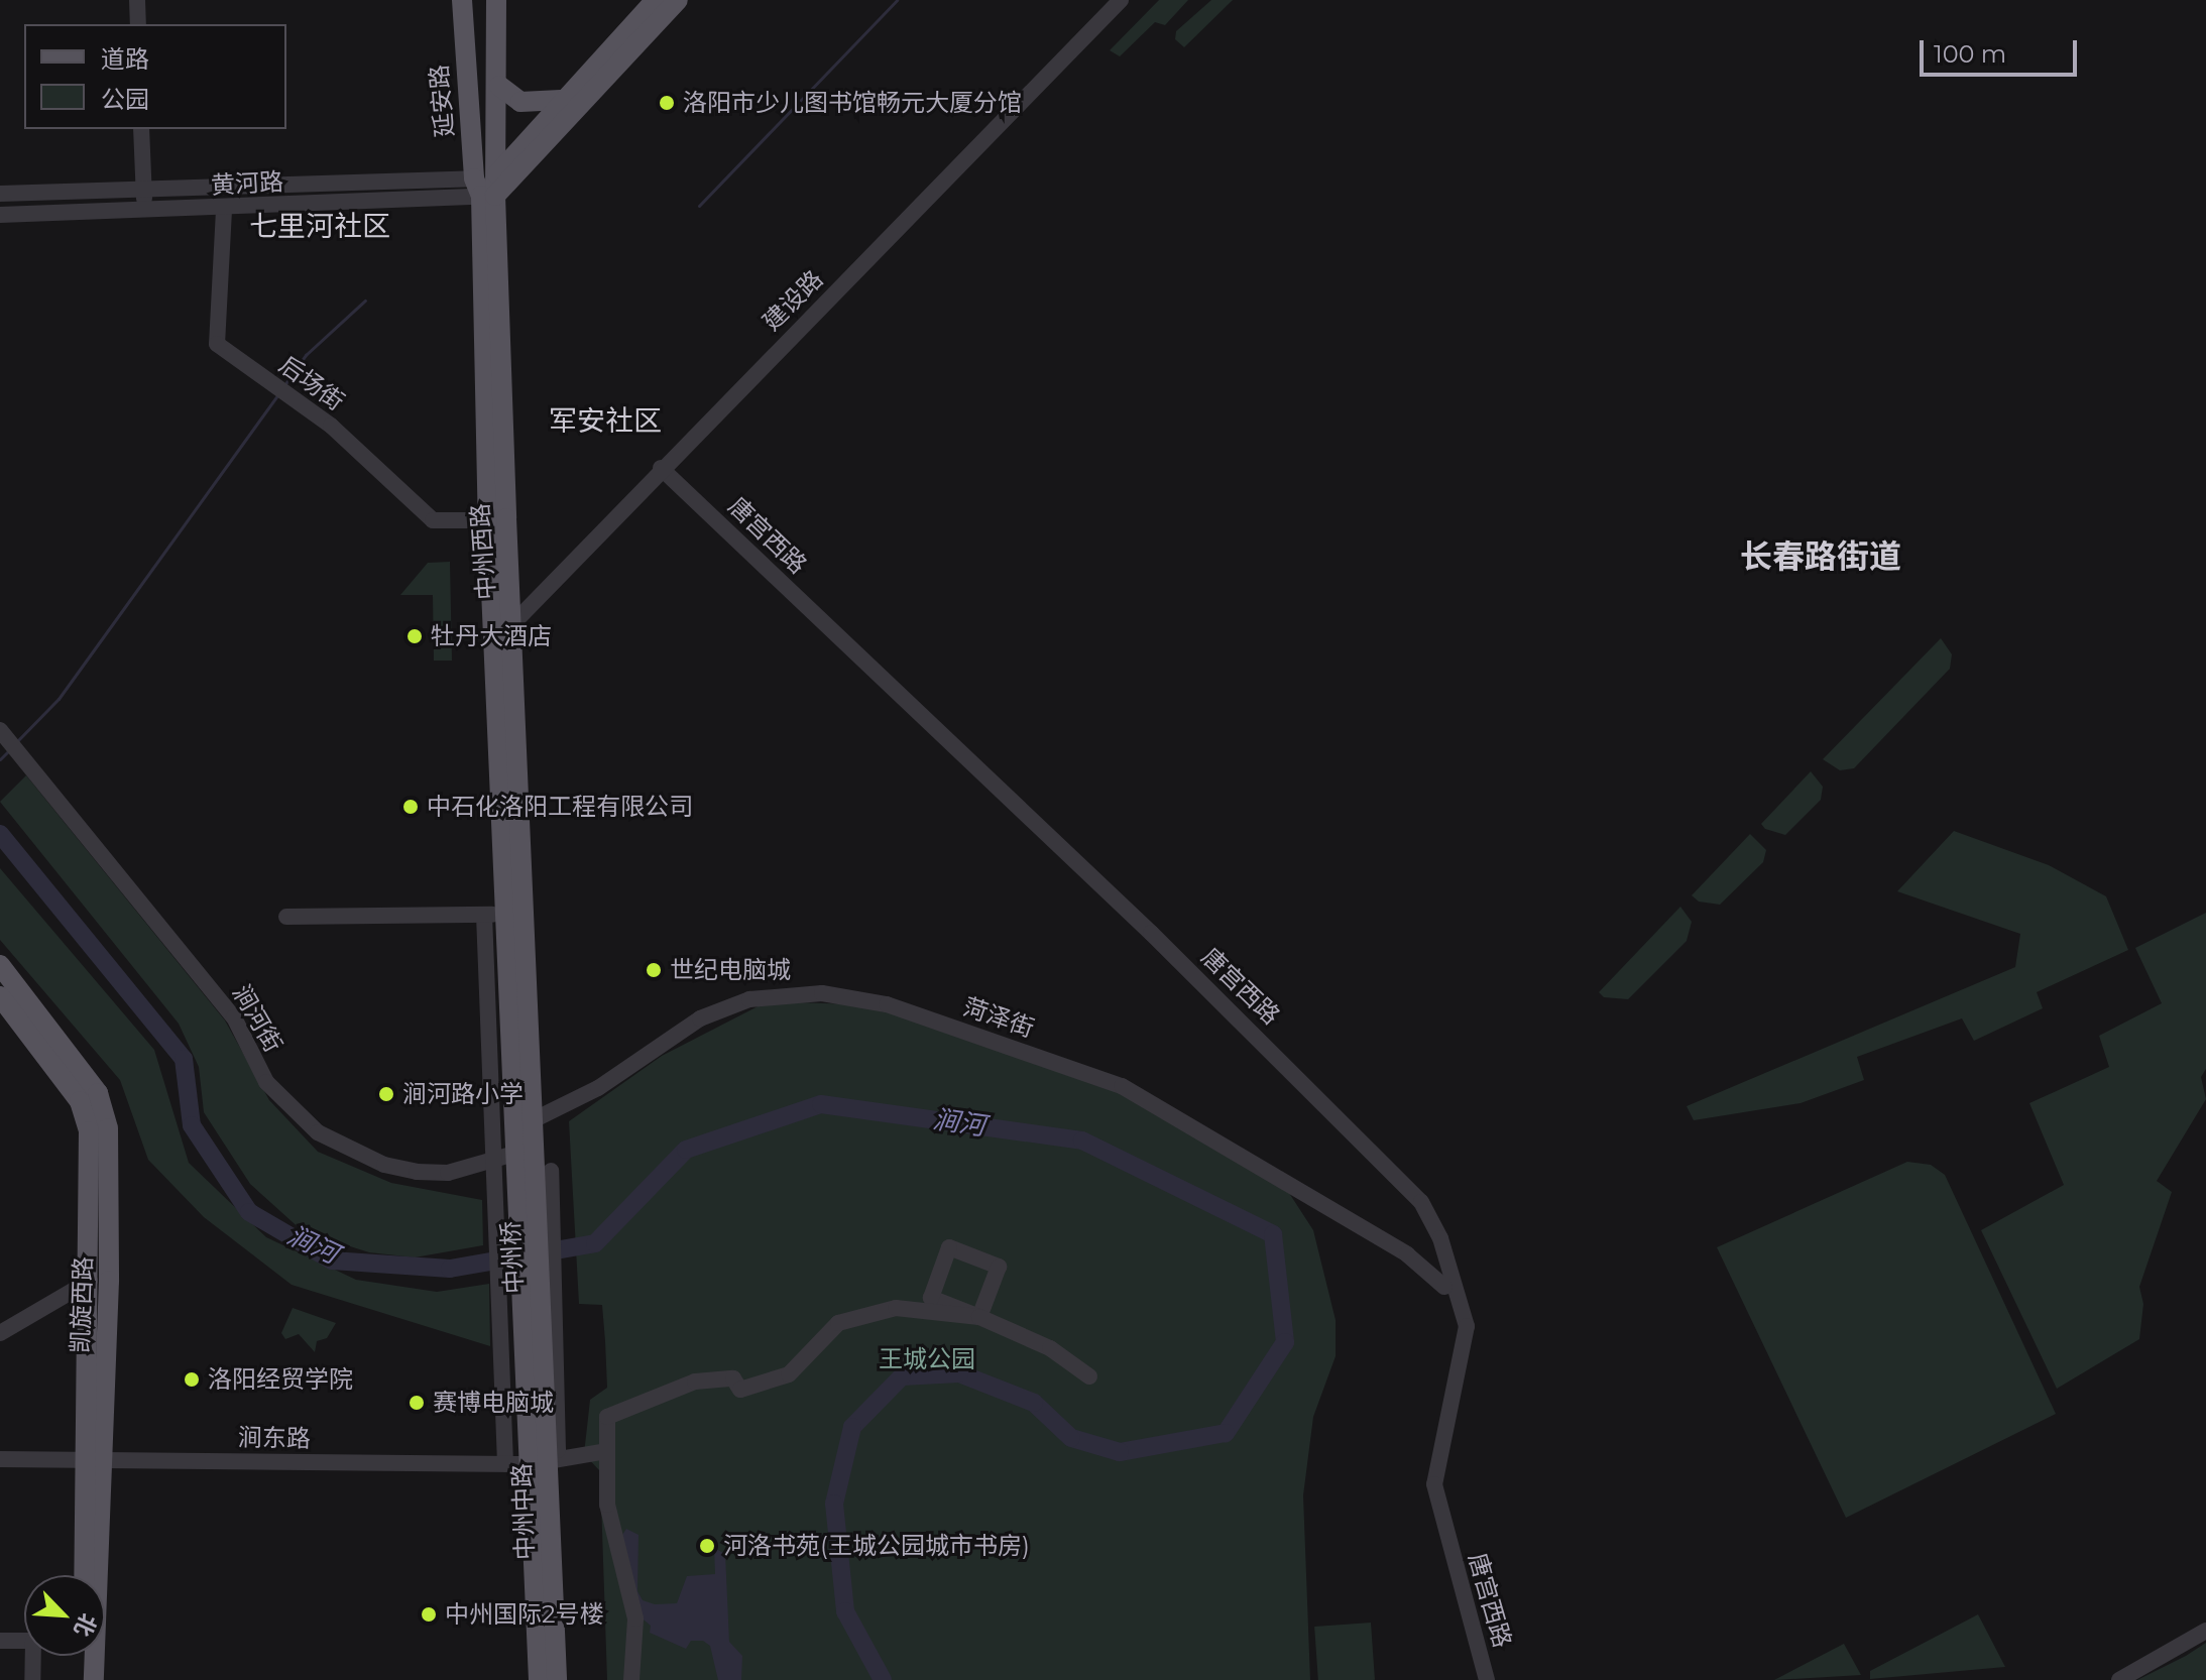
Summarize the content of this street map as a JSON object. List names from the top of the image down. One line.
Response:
{"streets":{"main road":["延安路","中州西路","中州桥","凯旋西路","中州中路"],"street":["黄河路","建设路","后场街","唐宫西路","菏泽街","涧河街","涧东路"]},"crossings":[["延安路","黄河路"],["延安路","中州西路"],["黄河路","后场街"],["黄河路","中州西路"],["建设路","唐宫西路"],["建设路","中州西路"],["后场街","中州西路"],["唐宫西路","菏泽街"],["中州西路","菏泽街"],["中州西路","涧河街"],["中州西路","中州桥"],["涧河街","中州桥"],["中州桥","中州中路"],["凯旋西路","涧东路"],["涧东路","中州中路"]],"districts":["七里河社区","军安社区","长春路街道"],"water":["涧河"],"parks":["王城公园"],"places":["洛阳市少儿图书馆畅元大厦分馆","牡丹大酒店","中石化洛阳工程有限公司","世纪电脑城","涧河路小学","洛阳经贸学院","赛博电脑城","河洛书苑(王城公园城市书房)","中州国际2号楼"],"legend":["道路","公园"],"scale_bar":"100 m","north":"bottom right"}
